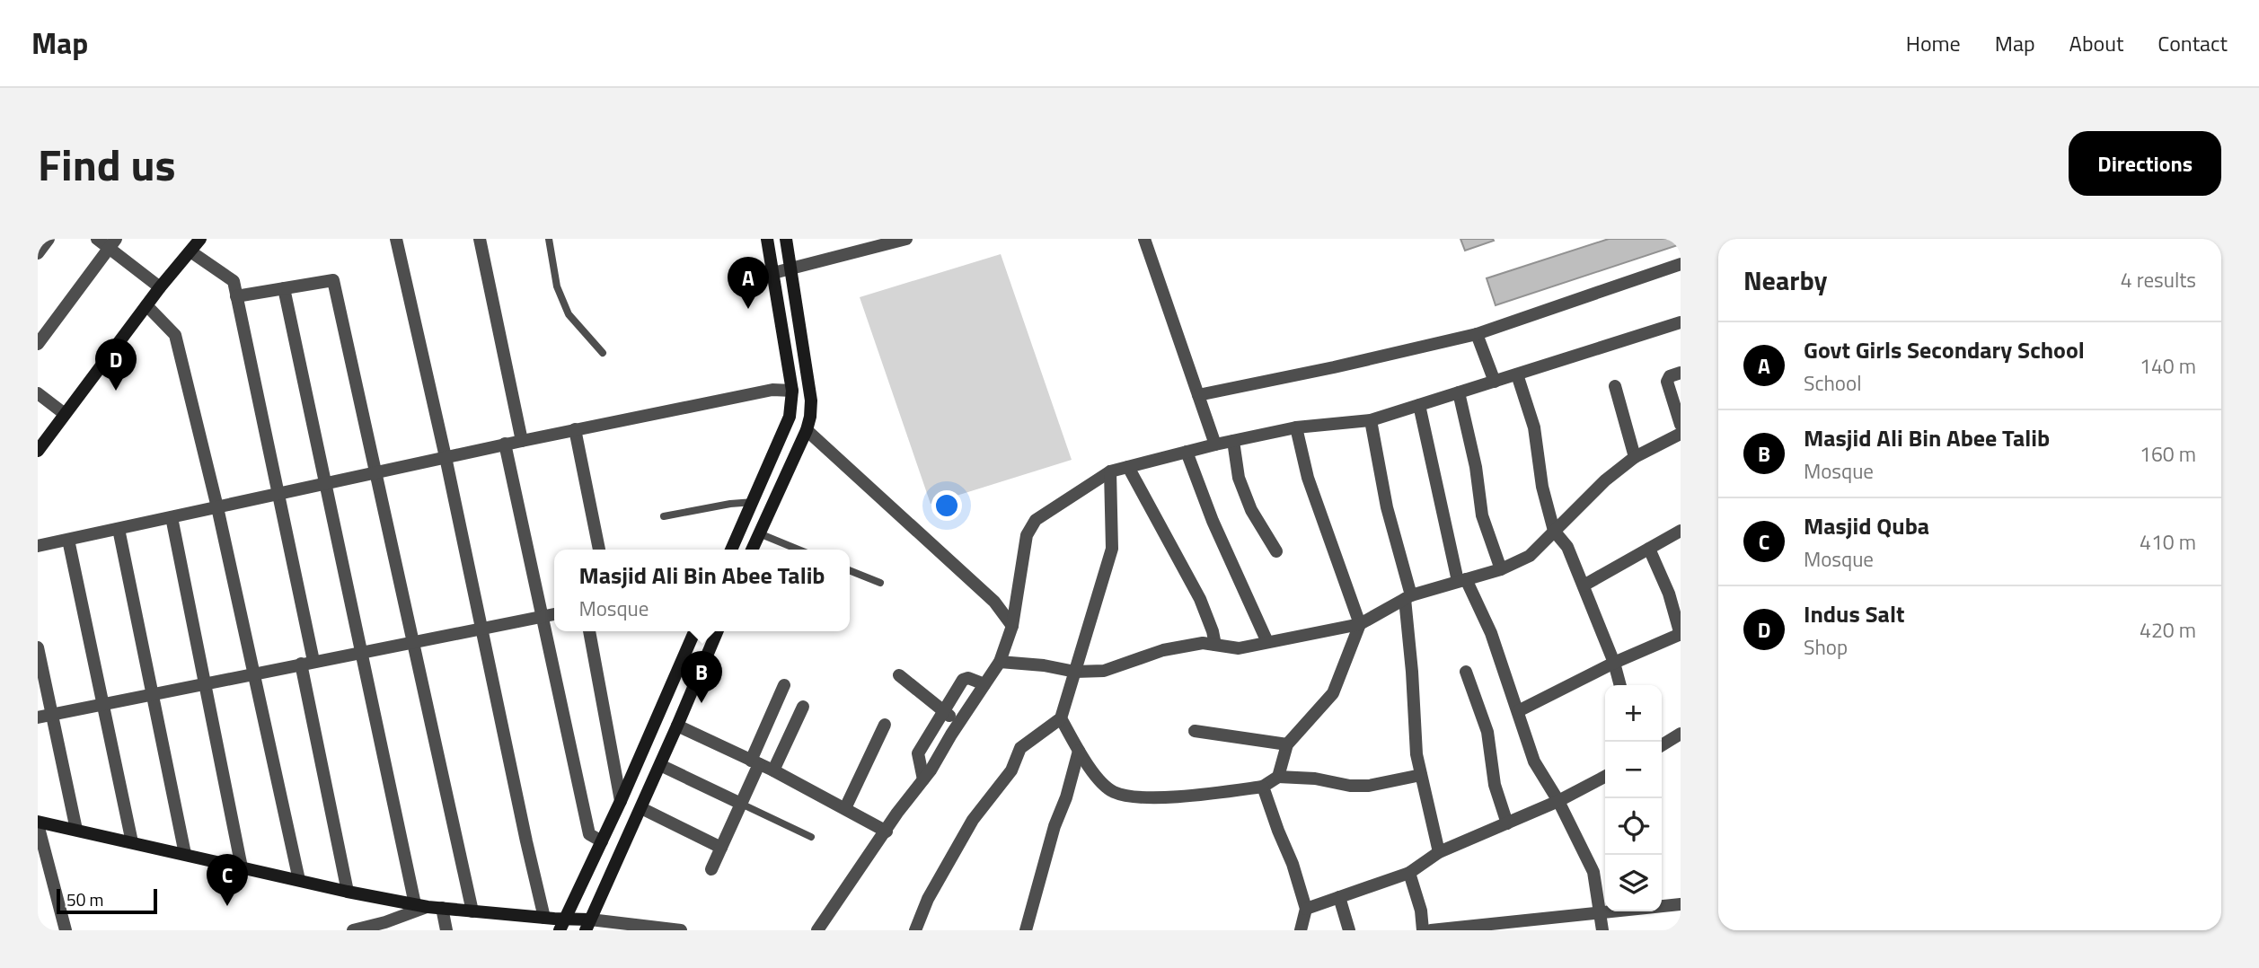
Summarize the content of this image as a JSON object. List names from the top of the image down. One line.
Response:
{"scale_bar":"50 m","page":{"header":"Map","nav":["Home","Map","About","Contact"],"title":"Find us","buttons":"Directions","heading":["Nearby","4 results"],"pins":["A","D","B","C"],"list":[{"mark":"A","name":"Govt Girls Secondary School","note":"School","value":"140 m"},{"mark":"B","name":"Masjid Ali Bin Abee Talib","note":"Mosque","value":"160 m"},{"mark":"C","name":"Masjid Quba","note":"Mosque","value":"410 m"},{"mark":"D","name":"Indus Salt","note":"Shop","value":"420 m"}],"popup":["Masjid Ali Bin Abee Talib","Mosque"],"map_buttons":["+","−"],"scale":"50 m"}}
